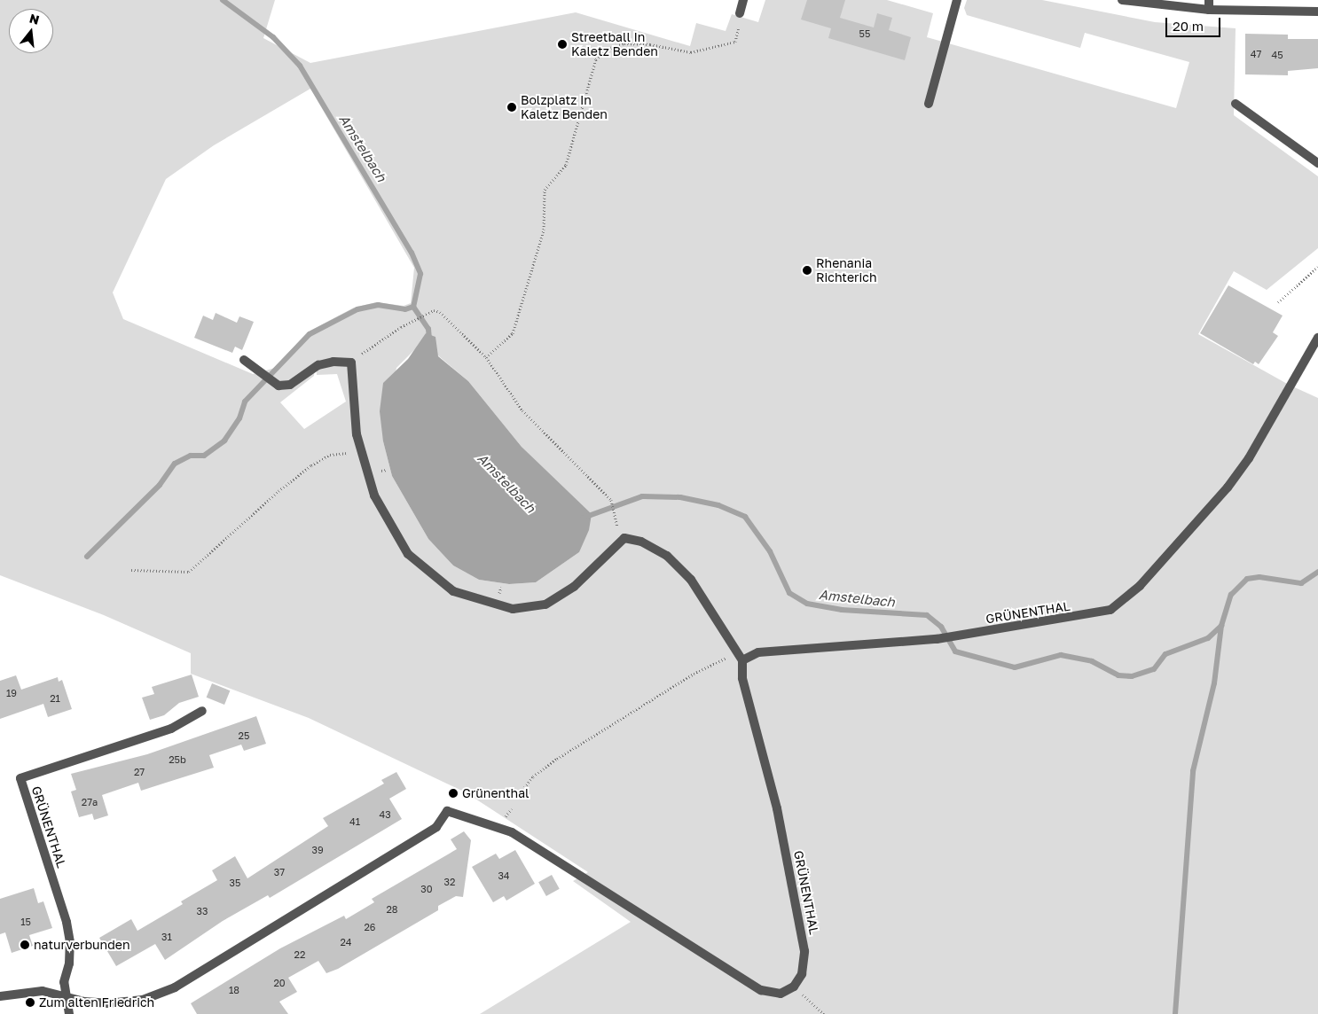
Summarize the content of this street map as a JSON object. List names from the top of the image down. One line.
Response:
{"streets":{"street":["GRÜNENTHAL"]},"water":["Amstelbach"],"places":["Streetball In Kaletz Benden","Bolzplatz In Kaletz Benden","Rhenania Richterich","Grünenthal","naturverbunden","Zum alten Friedrich"],"house_numbers":["55","47","45","19","21","25","25b","27","27a","43","41","39","37","34","32","35","30","28","33","15","26","31","24","22","20","18"],"scale_bar":"20 m","north":"top"}
